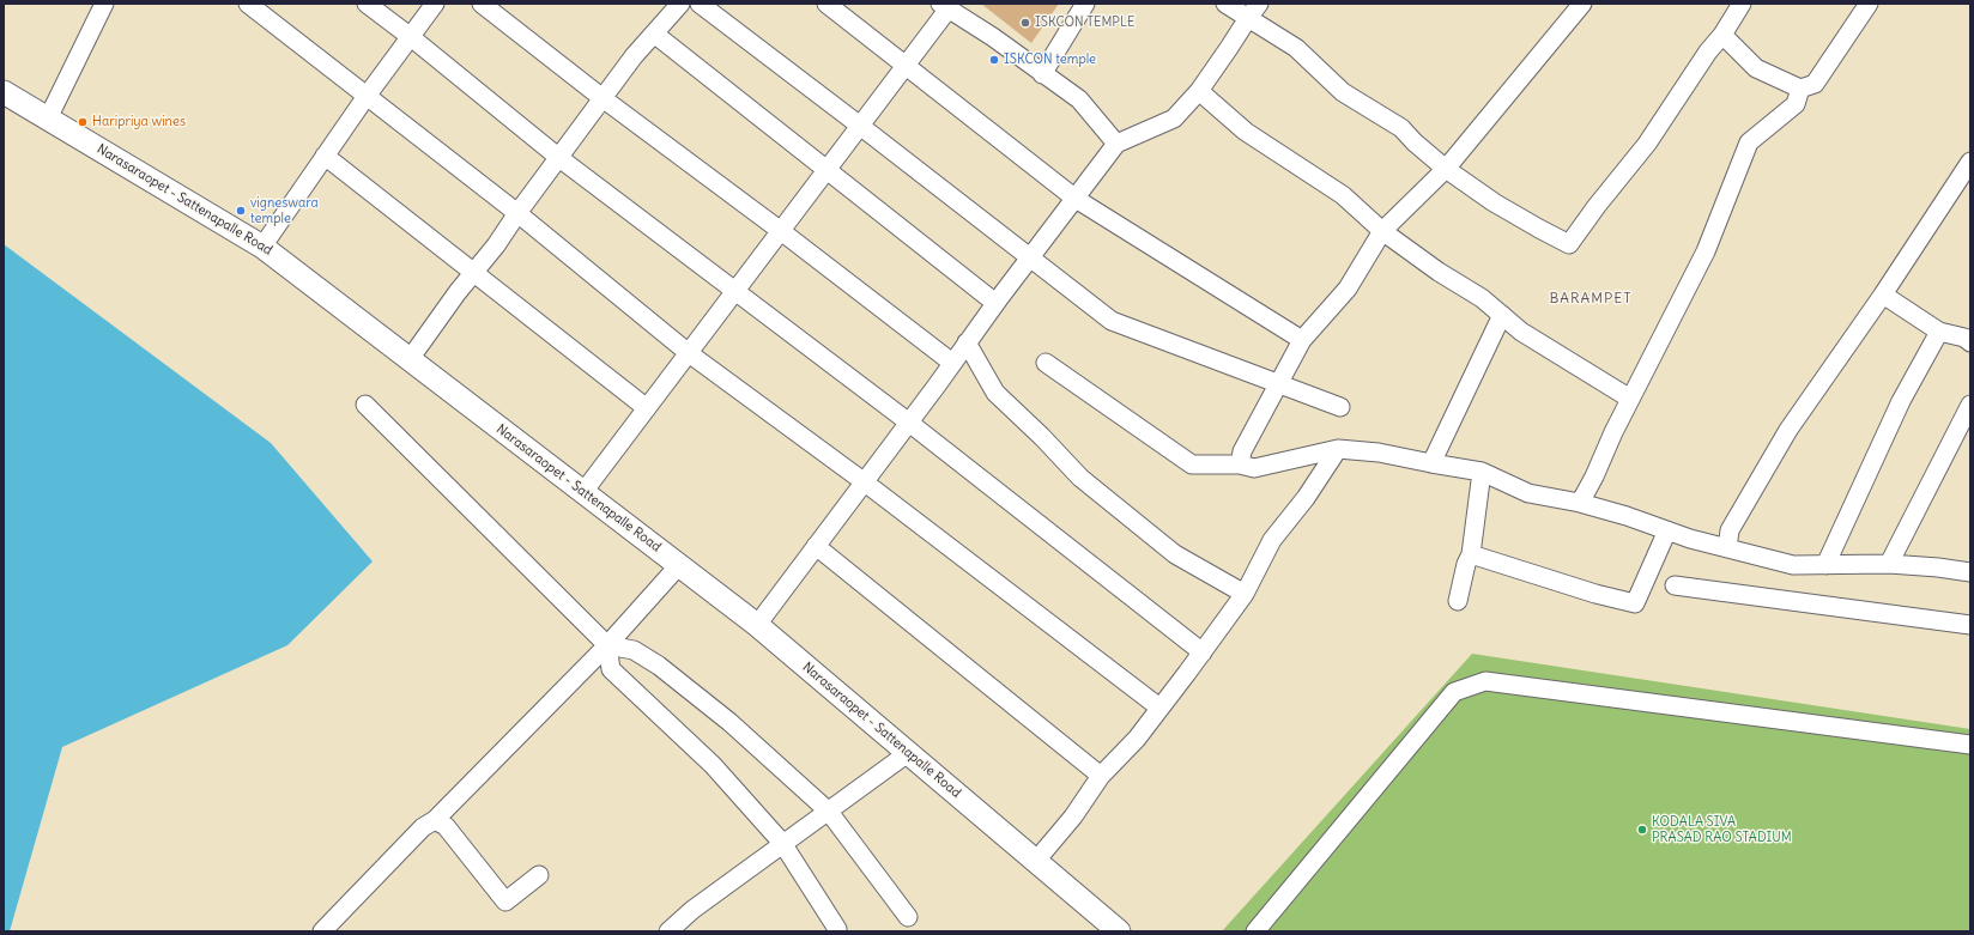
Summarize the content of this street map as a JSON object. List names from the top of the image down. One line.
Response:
{"streets":{"main road":["Narasaraopet - Sattenapalle Road"]},"districts":["BARAMPET"],"places":["ISKCON TEMPLE","ISKCON temple","Haripriya wines","vigneswara temple","KODALA SIVA PRASAD RAO STADIUM"]}
